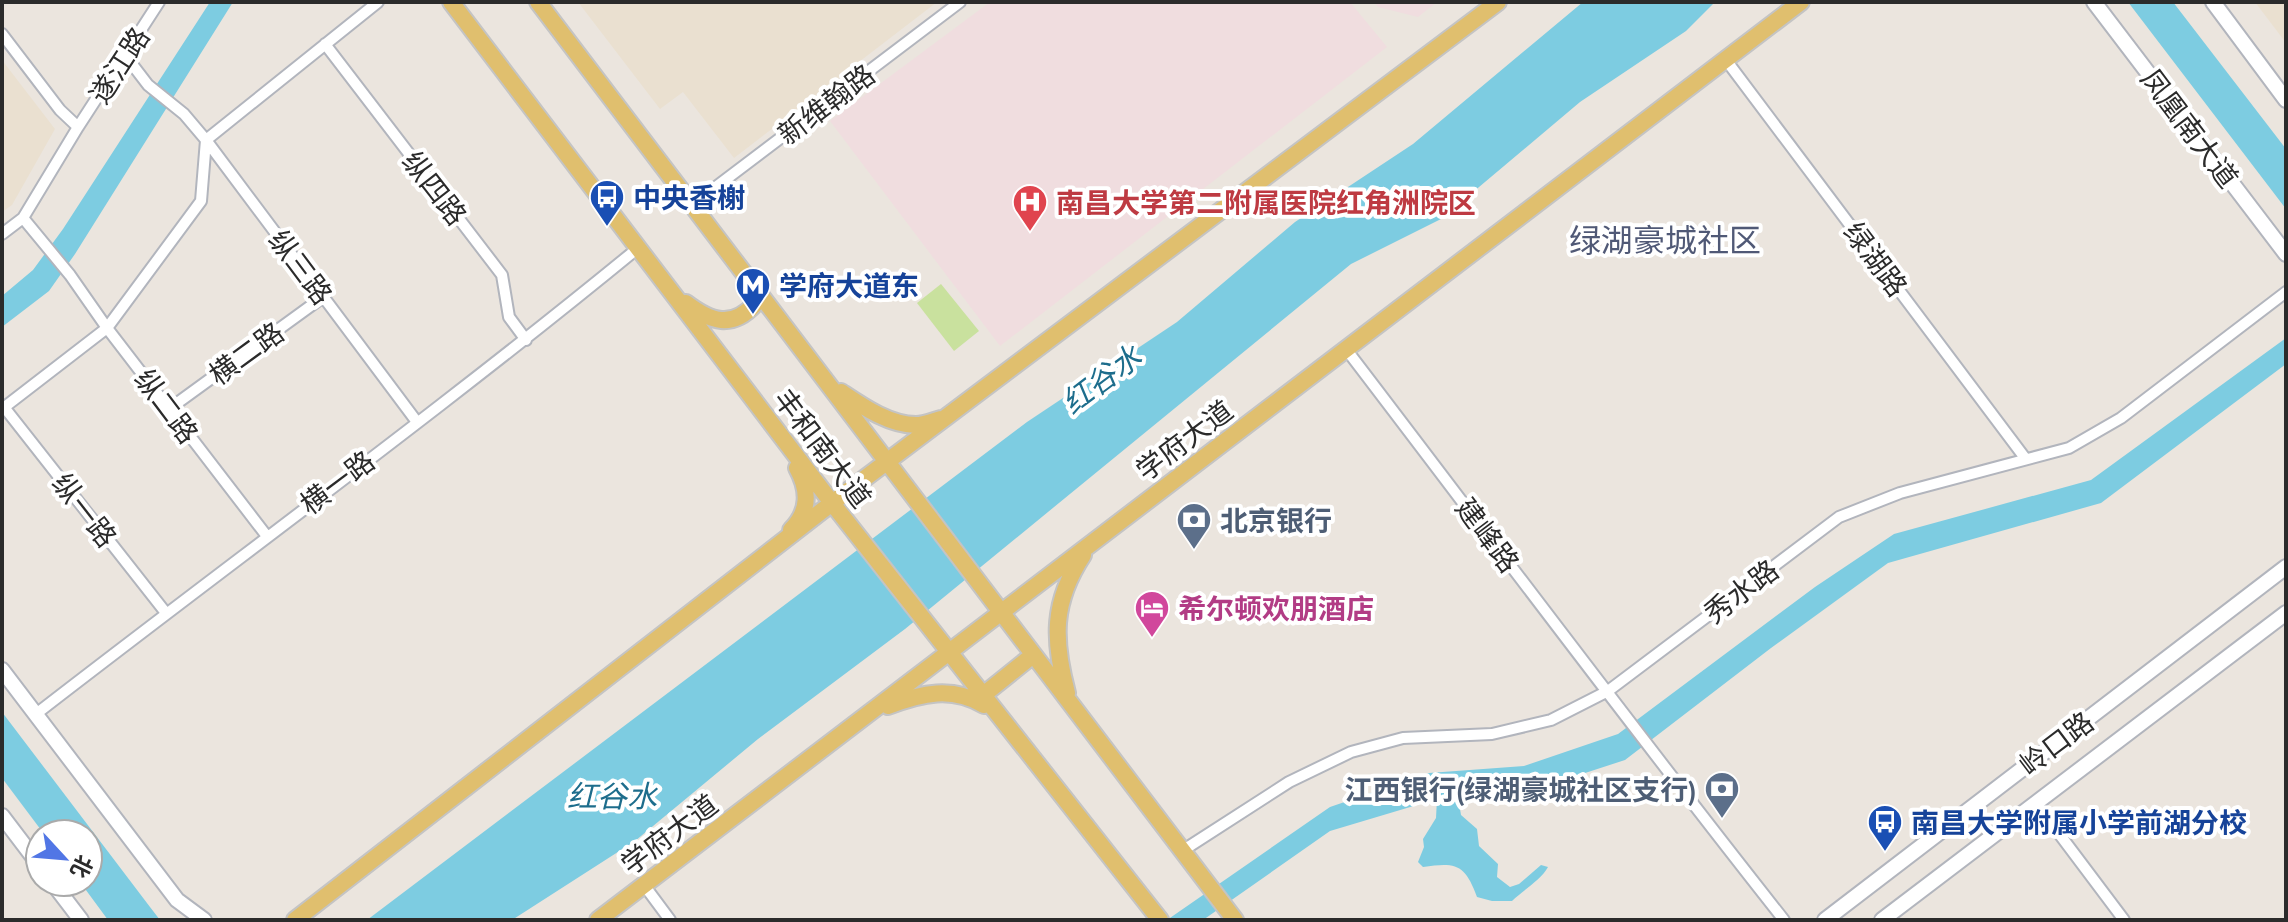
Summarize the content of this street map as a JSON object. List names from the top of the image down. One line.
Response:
{"streets":{"main road":["学府大道","丰和南大道"],"street":["遂江路","新维翰路","凤凰南大道","纵四路","绿湖路","纵三路","横二路","纵二路","横一路","纵一路","建峰路","秀水路","岭口路"]},"crossings":[["遂江路","纵三路"],["遂江路","纵二路"],["新维翰路","丰和南大道"],["纵四路","横一路"],["绿湖路","学府大道"],["绿湖路","秀水路"],["纵三路","横二路"],["纵三路","横一路"],["横二路","纵二路"],["纵二路","横一路"],["学府大道","丰和南大道"],["学府大道","建峰路"],["丰和南大道","横一路"],["丰和南大道","秀水路"],["横一路","纵一路"],["建峰路","秀水路"]],"districts":["绿湖豪城社区"],"water":["红谷水"],"places":{"bus stop":["中央香榭","南昌大学附属小学前湖分校"],"hospital":["南昌大学第二附属医院红角洲院区"],"metro station":["学府大道东"],"bank":["北京银行","江西银行(绿湖豪城社区支行)"],"hotel":["希尔顿欢朋酒店"]},"north":"bottom right"}
